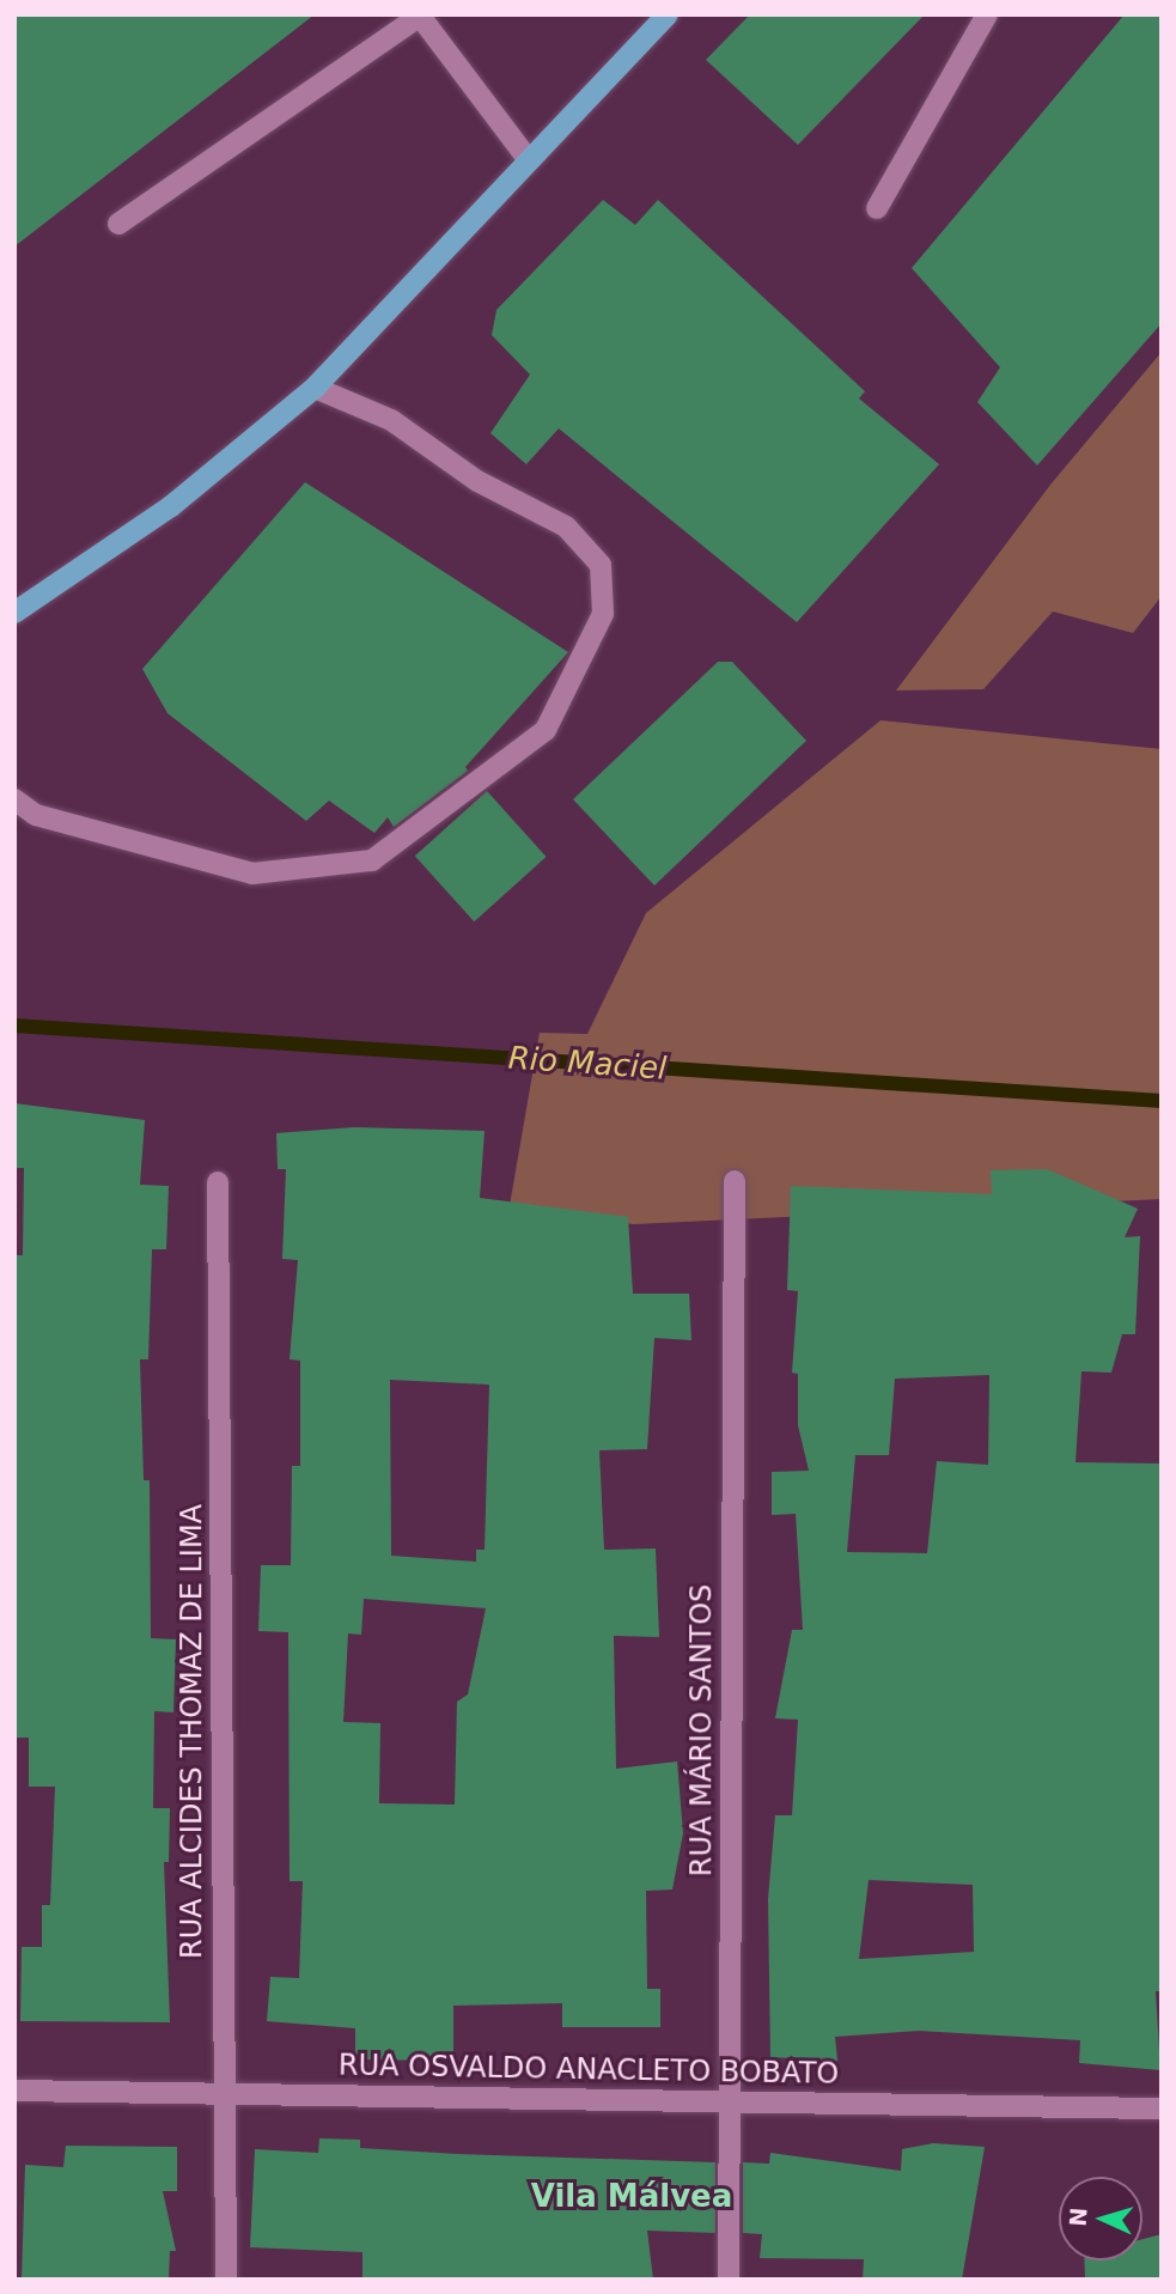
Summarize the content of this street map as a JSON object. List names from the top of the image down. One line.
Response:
{"streets":{"street":["RUA MÁRIO SANTOS","RUA ALCIDES THOMAZ DE LIMA","RUA OSVALDO ANACLETO BOBATO"]},"crossings":[["RUA MÁRIO SANTOS","RUA OSVALDO ANACLETO BOBATO"],["RUA ALCIDES THOMAZ DE LIMA","RUA OSVALDO ANACLETO BOBATO"]],"districts":["Vila Málvea"],"water":["Rio Maciel"],"north":"left"}
